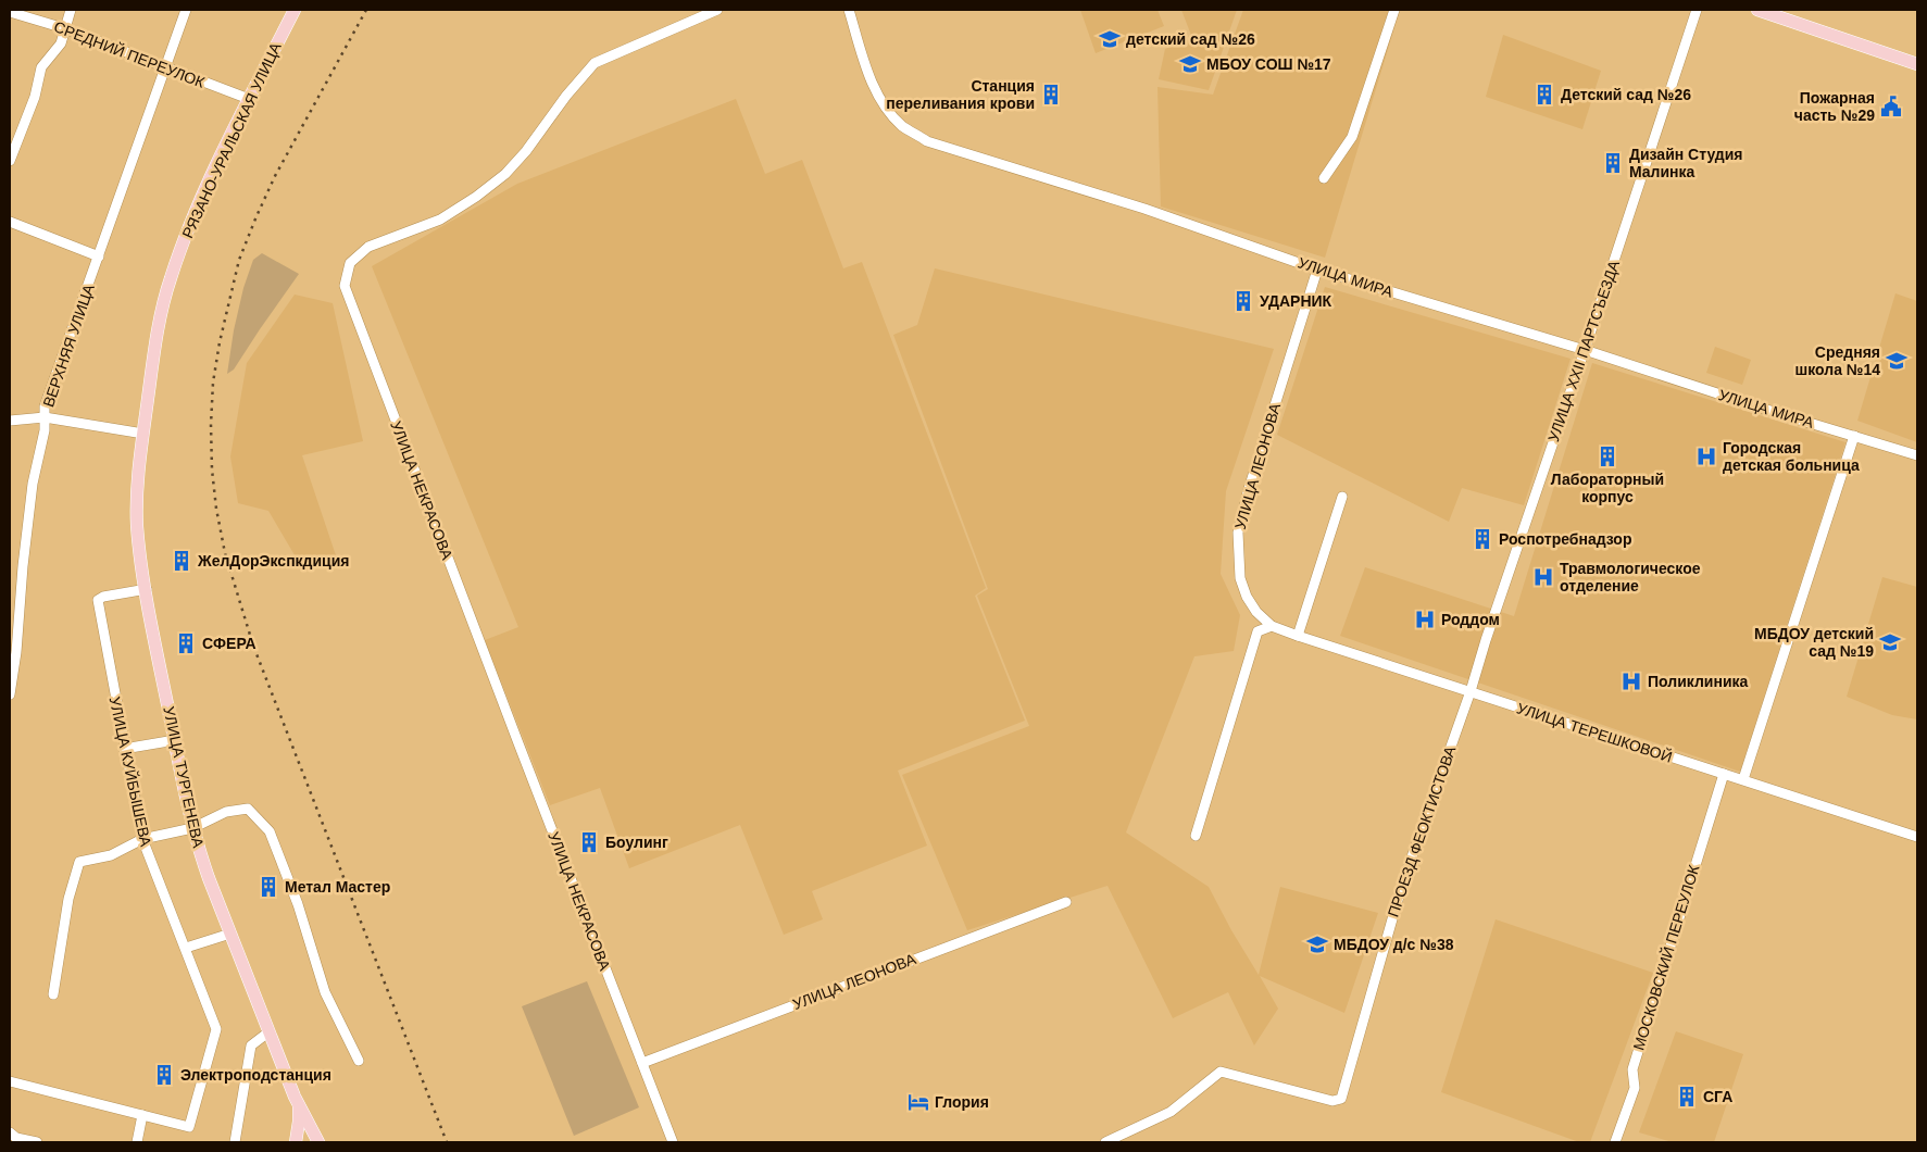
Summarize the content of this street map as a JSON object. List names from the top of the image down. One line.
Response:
{"streets":{"main road":["РЯЗАНО-УРАЛЬСКАЯ УЛИЦА","УЛИЦА ТУРГЕНЕВА"],"street":["СРЕДНИЙ ПЕРЕУЛОК","УЛИЦА МИРА","ВЕРХНЯЯ УЛИЦА","УЛИЦА XXII ПАРТСЪЕЗДА","УЛИЦА ЛЕОНОВА","УЛИЦА НЕКРАСОВА","УЛИЦА ТЕРЕШКОВОЙ","УЛИЦА КУЙБЫШЕВА","ПРОЕЗД ФЕОКТИСТОВА","МОСКОВСКИЙ ПЕРЕУЛОК"]},"crossings":[["СРЕДНИЙ ПЕРЕУЛОК","РЯЗАНО-УРАЛЬСКАЯ УЛИЦА"],["СРЕДНИЙ ПЕРЕУЛОК","ВЕРХНЯЯ УЛИЦА"],["РЯЗАНО-УРАЛЬСКАЯ УЛИЦА","УЛИЦА ТУРГЕНЕВА"],["УЛИЦА МИРА","УЛИЦА XXII ПАРТСЪЕЗДА"],["УЛИЦА МИРА","УЛИЦА ЛЕОНОВА"],["УЛИЦА XXII ПАРТСЪЕЗДА","УЛИЦА ТЕРЕШКОВОЙ"],["УЛИЦА XXII ПАРТСЪЕЗДА","ПРОЕЗД ФЕОКТИСТОВА"],["УЛИЦА ЛЕОНОВА","УЛИЦА НЕКРАСОВА"],["УЛИЦА ЛЕОНОВА","УЛИЦА ТЕРЕШКОВОЙ"],["УЛИЦА ТЕРЕШКОВОЙ","ПРОЕЗД ФЕОКТИСТОВА"],["УЛИЦА ТЕРЕШКОВОЙ","МОСКОВСКИЙ ПЕРЕУЛОК"],["УЛИЦА КУЙБЫШЕВА","УЛИЦА ТУРГЕНЕВА"]],"places":{"school or university":["детский сад №26","МБОУ СОШ №17","Средняя школа №14","МБДОУ детский сад №19","МБДОУ д/с №38"],"building":["Станция переливания крови","Детский сад №26","Дизайн Студия Малинка","УДАРНИК","Лабораторный корпус","Роспотребнадзор","ЖелДорЭкспкдиция","СФЕРА","Боулинг","Метал Мастер","Электроподстанция","СГА"],"public building":["Пожарная часть №29"],"hospital":["Городская детская больница","Травмологическое отделение","Роддом","Поликлиника"],"hotel":["Глория"]}}
